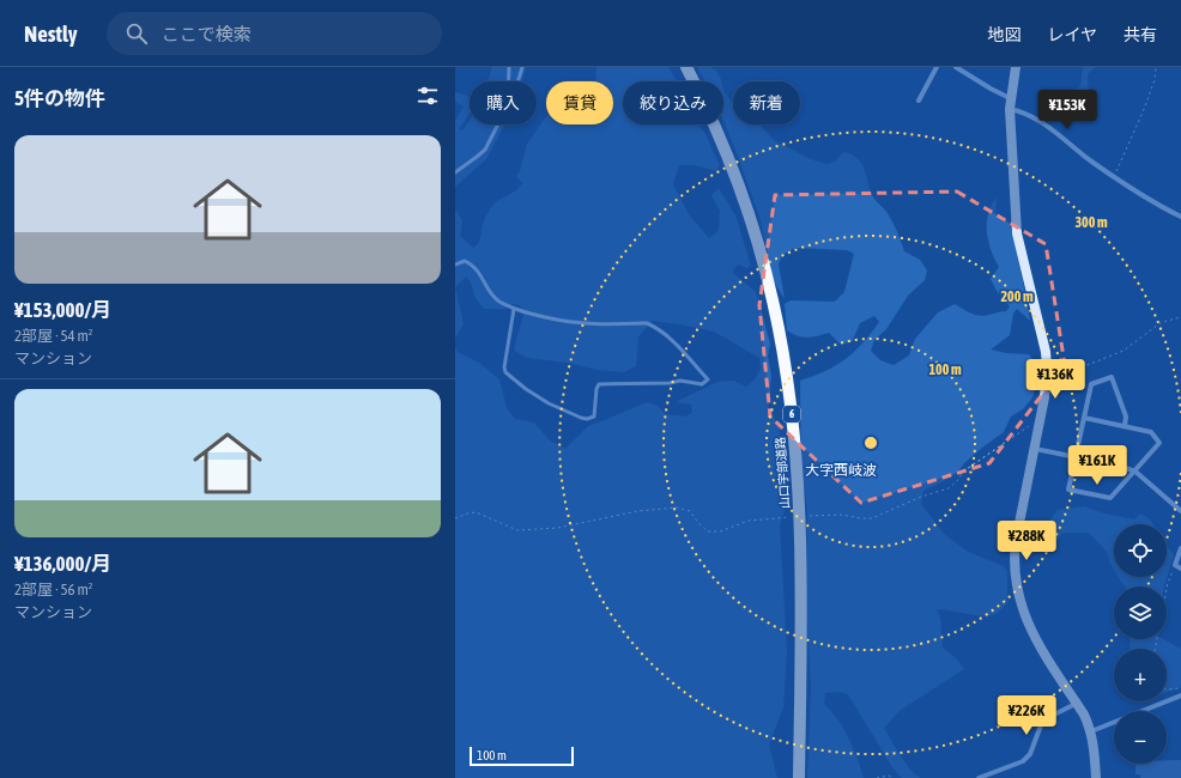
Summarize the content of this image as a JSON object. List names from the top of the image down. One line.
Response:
{"streets":{"main road":["6","山口宇部道路"]},"districts":["大字西岐波"],"scale_bar":"100 m","page":{"header":"Nestly","search":"ここで検索","nav":["地図","レイヤ","共有"],"heading":"5件の物件","chip":["購入","賃貸","絞り込み","新着"],"price":["¥153K","¥136K","¥161K","¥288K","¥226K"],"list":[{"name":"¥153,000/月","note":"2部屋 · 54 m² · マンション"},{"name":"¥136,000/月","note":"2部屋 · 56 m² · マンション"}],"map_buttons":["+","−"],"scale":"100 m"},"rings":["300 m","200 m","100 m"]}
